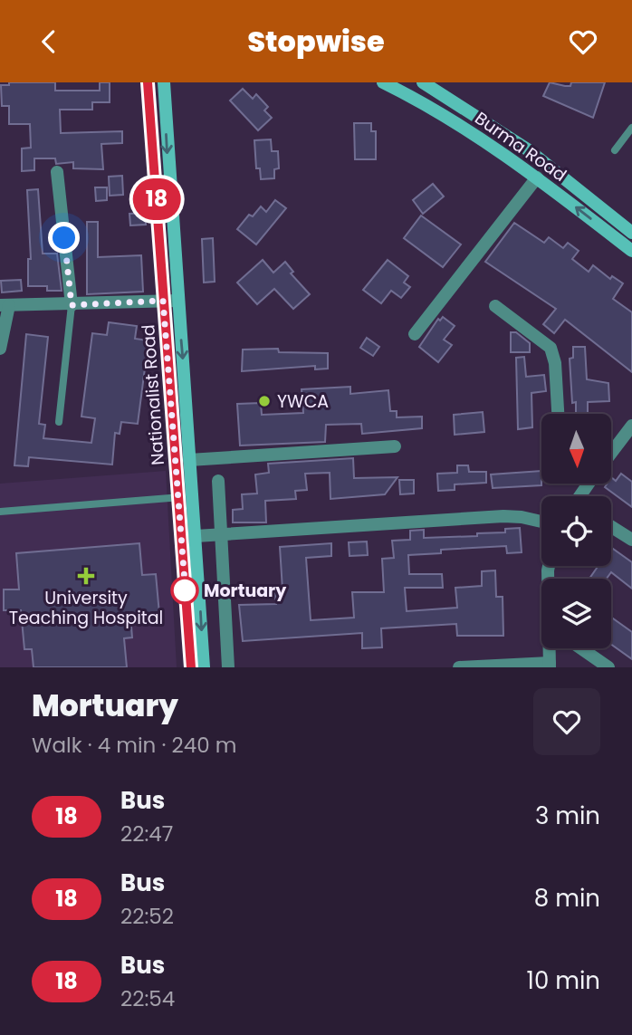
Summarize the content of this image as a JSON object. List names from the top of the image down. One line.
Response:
{"streets":{"main road":["Burma Road","Nationalist Road"]},"places":{"other":["YWCA","Mortuary"],"health":["University Teaching Hospital"]},"lines":["bus line 18"],"north":"bottom","page":{"header":"Stopwise","on_map":"18","heading":["Mortuary","Walk · 4 min · 240 m"],"list":[{"mark":"18","name":"Bus","note":"22:47","value":"3 min"},{"mark":"18","name":"Bus","note":"22:52","value":"8 min"},{"mark":"18","name":"Bus","note":"22:54","value":"10 min"}]}}
